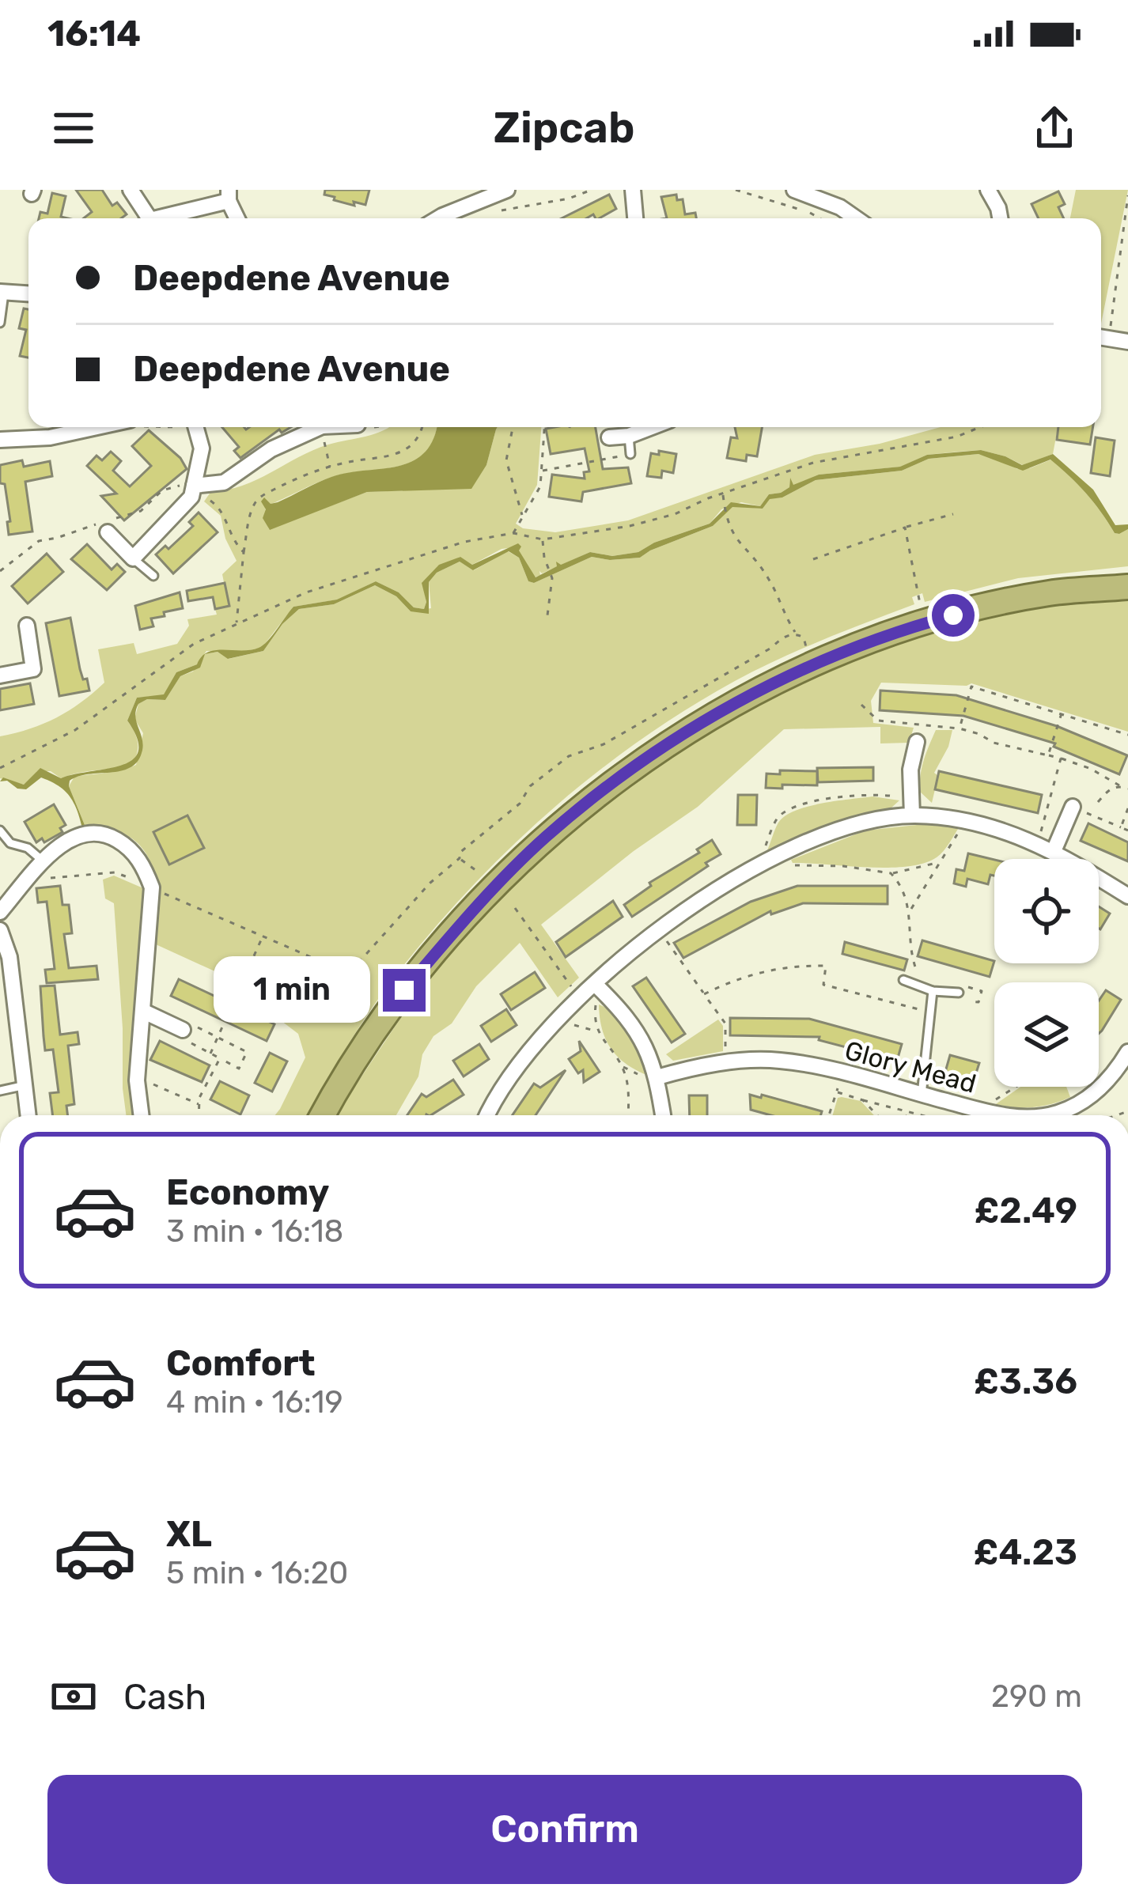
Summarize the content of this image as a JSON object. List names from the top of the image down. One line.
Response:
{"streets":{"street":["Glory Mead"]},"page":{"status":"16:14","header":"Zipcab","banner":["Deepdene Avenue","Deepdene Avenue"],"bubble":"1 min","list":[{"name":"Economy","note":"3 min · 16:18","value":"£2.49"},{"name":"Comfort","note":"4 min · 16:19","value":"£3.36"},{"name":"XL","note":"5 min · 16:20","value":"£4.23"}],"pay":["Cash","290 m"],"buttons":"Confirm"}}
